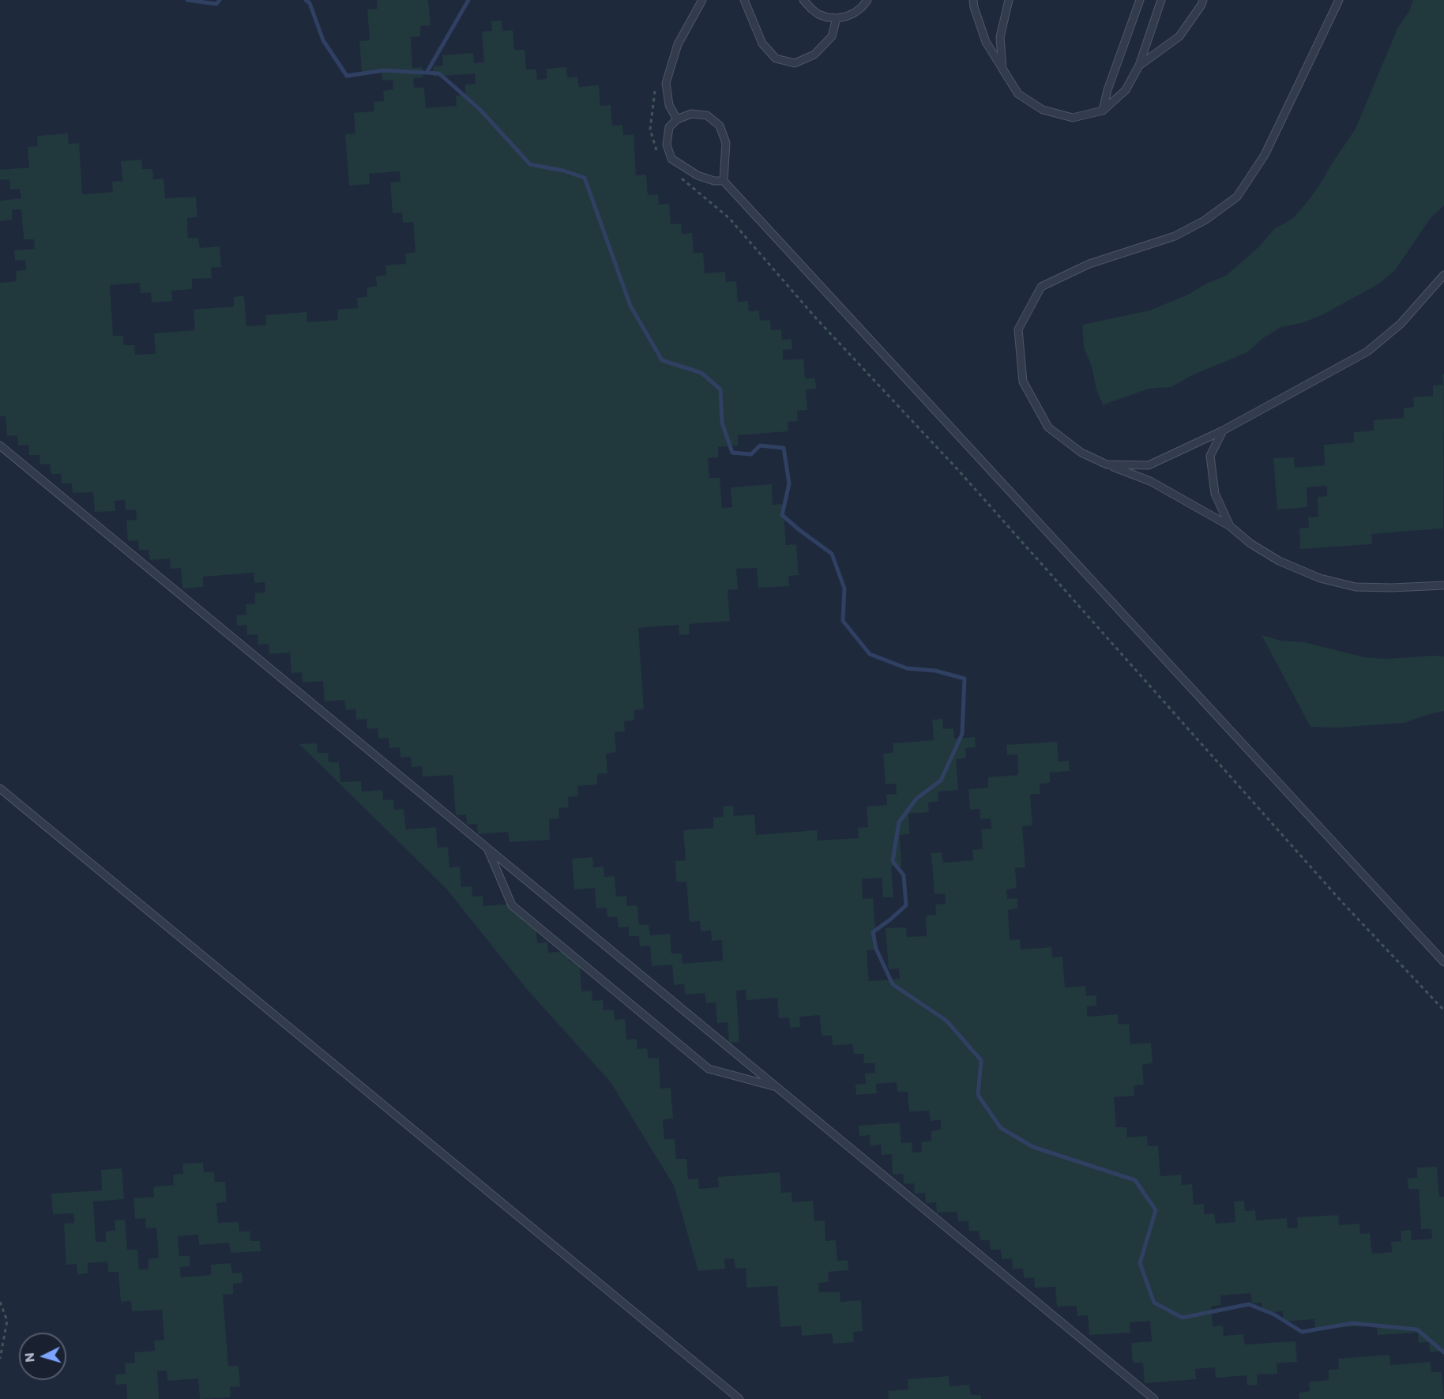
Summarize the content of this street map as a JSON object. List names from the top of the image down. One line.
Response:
{"north":"left"}
